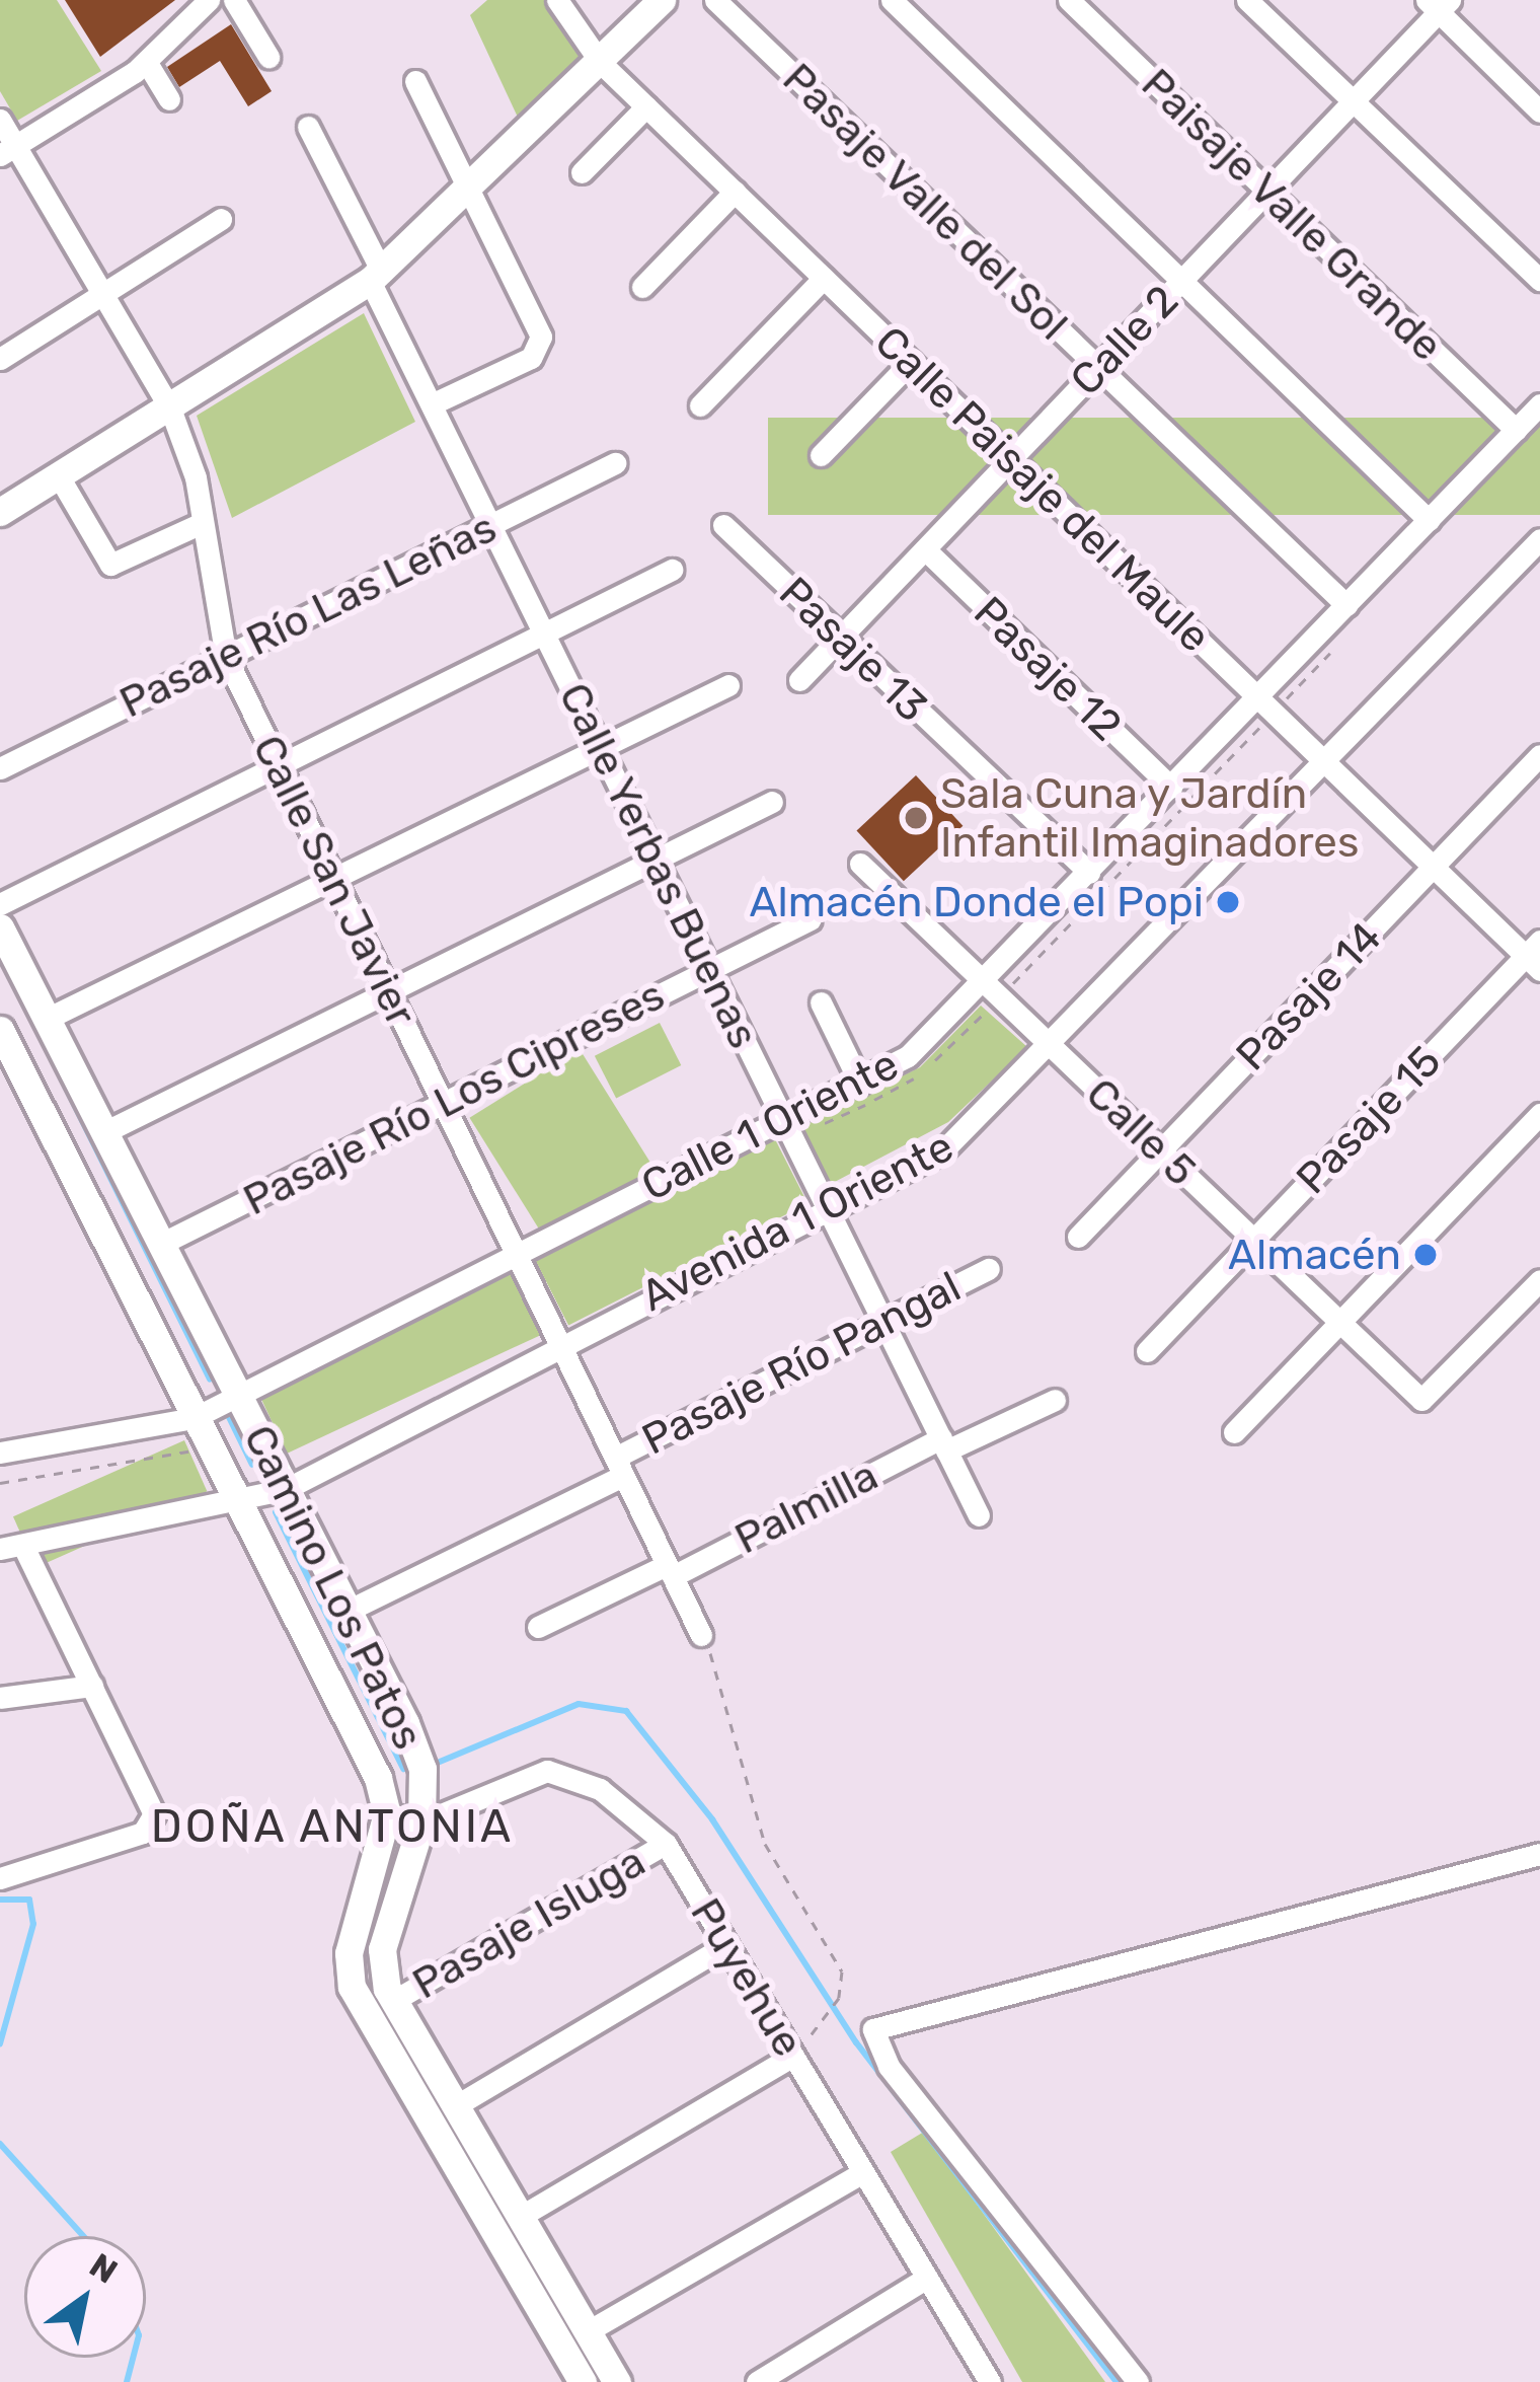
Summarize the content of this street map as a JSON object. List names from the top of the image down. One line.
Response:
{"streets":{"street":["Pasaje Valle del Sol","Paisaje Valle Grande","Calle 2","Calle Paisaje del Maule","Pasaje Río Las Leñas","Pasaje 13","Pasaje 12","Calle Yerbas Buenas","Calle San Javier","Pasaje 14","Pasaje Río Los Cipreses","Pasaje 15","Calle 1 Oriente","Calle 5","Avenida 1 Oriente","Pasaje Río Pangal","Palmilla","Camino Los Patos","Pasaje Isluga","Puyehue"]},"crossings":[["Pasaje Valle del Sol","Calle 2"],["Pasaje Valle del Sol","Calle 1 Oriente"],["Paisaje Valle Grande","Calle 2"],["Paisaje Valle Grande","Calle 1 Oriente"],["Calle 2","Calle Paisaje del Maule"],["Calle 2","Pasaje 13"],["Calle 2","Pasaje 12"],["Calle Paisaje del Maule","Pasaje 14"],["Calle Paisaje del Maule","Pasaje 15"],["Calle Paisaje del Maule","Calle 1 Oriente"],["Calle Paisaje del Maule","Avenida 1 Oriente"],["Pasaje Río Las Leñas","Calle Yerbas Buenas"],["Pasaje Río Las Leñas","Calle San Javier"],["Pasaje 13","Calle 1 Oriente"],["Pasaje 12","Calle 1 Oriente"],["Calle Yerbas Buenas","Pasaje Río Los Cipreses"],["Calle Yerbas Buenas","Calle 1 Oriente"],["Calle Yerbas Buenas","Avenida 1 Oriente"],["Calle Yerbas Buenas","Pasaje Río Pangal"],["Calle Yerbas Buenas","Palmilla"],["Calle San Javier","Pasaje Río Los Cipreses"],["Calle San Javier","Calle 1 Oriente"],["Calle San Javier","Avenida 1 Oriente"],["Calle San Javier","Pasaje Río Pangal"],["Calle San Javier","Palmilla"],["Pasaje 14","Calle 5"],["Pasaje Río Los Cipreses","Camino Los Patos"],["Pasaje 15","Calle 5"],["Calle 1 Oriente","Calle 5"],["Calle 1 Oriente","Camino Los Patos"],["Calle 5","Avenida 1 Oriente"],["Avenida 1 Oriente","Camino Los Patos"],["Pasaje Río Pangal","Camino Los Patos"],["Camino Los Patos","Pasaje Isluga"],["Camino Los Patos","Puyehue"],["Pasaje Isluga","Puyehue"]],"districts":["DOÑA ANTONIA"],"places":["Sala Cuna y Jardín Infantil Imaginadores","Almacén Donde el Popi","Almacén"],"north":"top right"}
